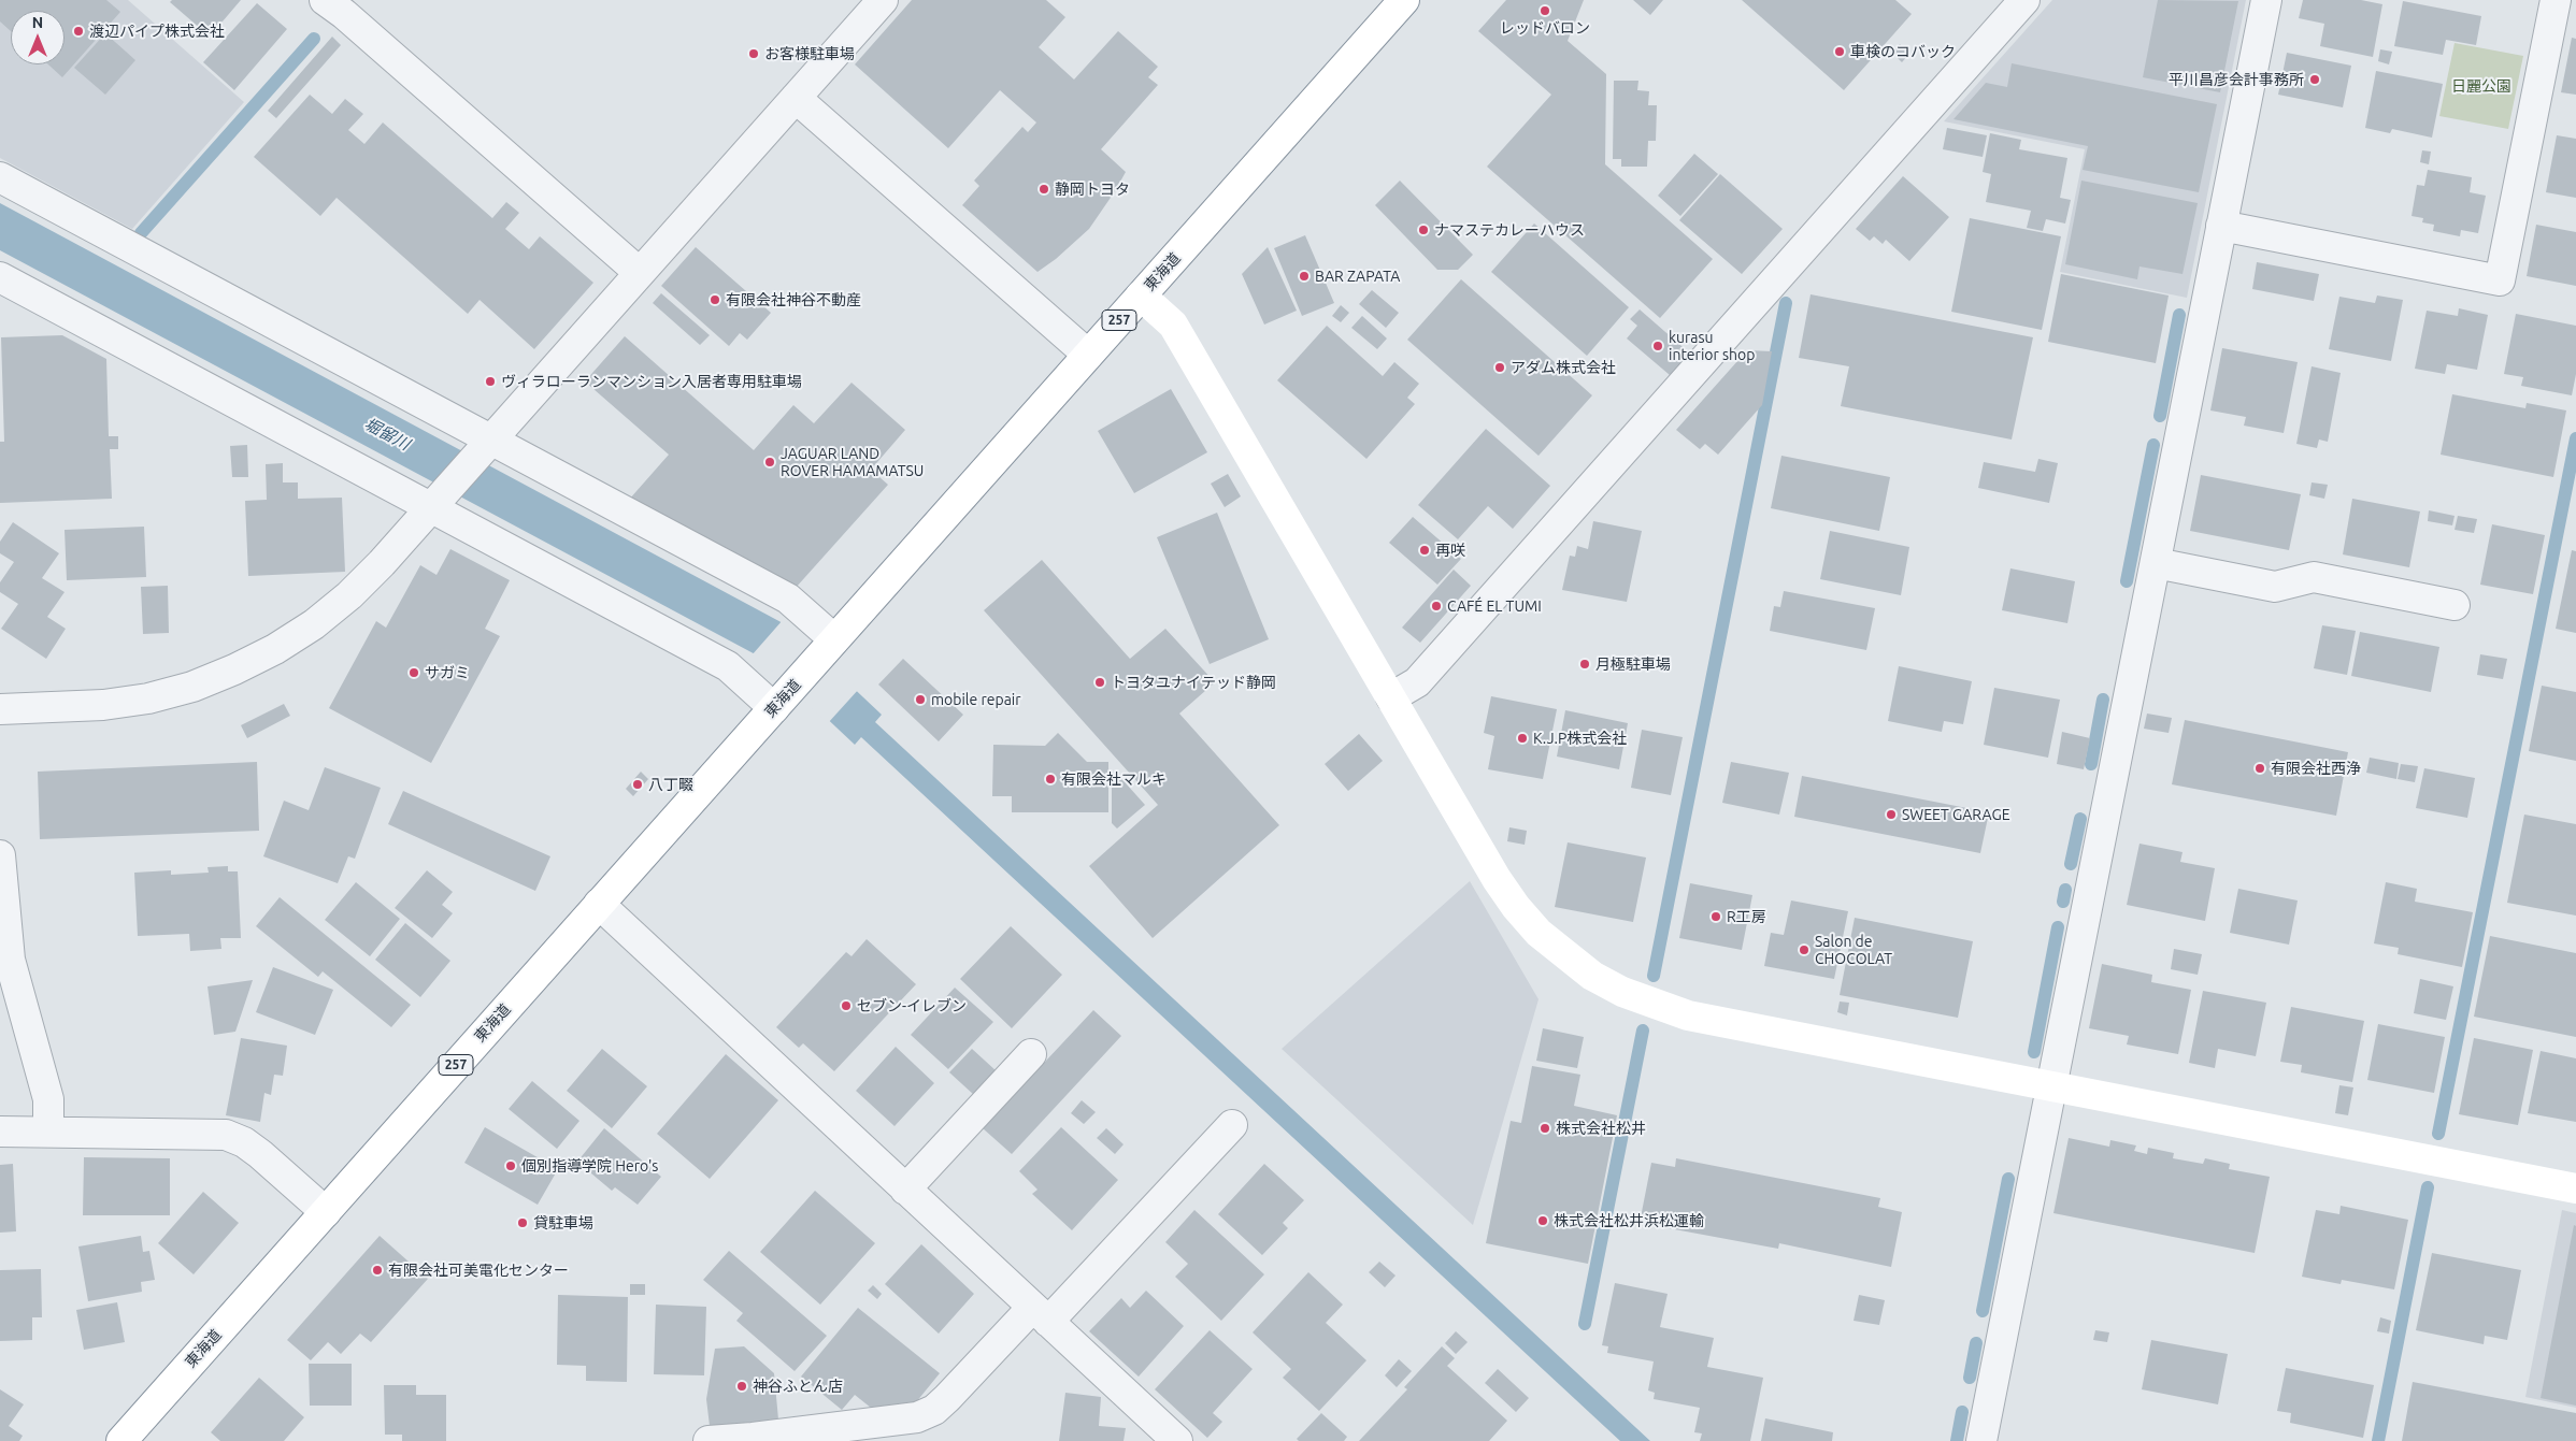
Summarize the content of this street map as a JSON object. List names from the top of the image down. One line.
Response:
{"streets":{"main road":["東海道","257"]},"water":["堀留川"],"parks":["日麗公園"],"places":["レッドバロン","渡辺パイプ株式会社","車検のコバック","お客様駐車場","平川昌彦会計事務所","静岡トヨタ","ナマステカレーハウス","BAR ZAPATA","有限会社神谷不動産","kurasu interior shop","アダム株式会社","ヴィラローランマンション入居者専用駐車場","JAGUAR LAND ROVER HAMAMATSU","再咲","CAFÉ EL TUMI","月極駐車場","サガミ","トヨタユナイテッド静岡","mobile repair","K.J.P株式会社","有限会社西浄","有限会社マルキ","八丁畷","SWEET GARAGE","R工房","Salon de CHOCOLAT","セブン-イレブン","株式会社松井","個別指導学院 Hero's","株式会社松井浜松運輸","貸駐車場","有限会社可美電化センター","神谷ふとん店"],"north":"top"}
